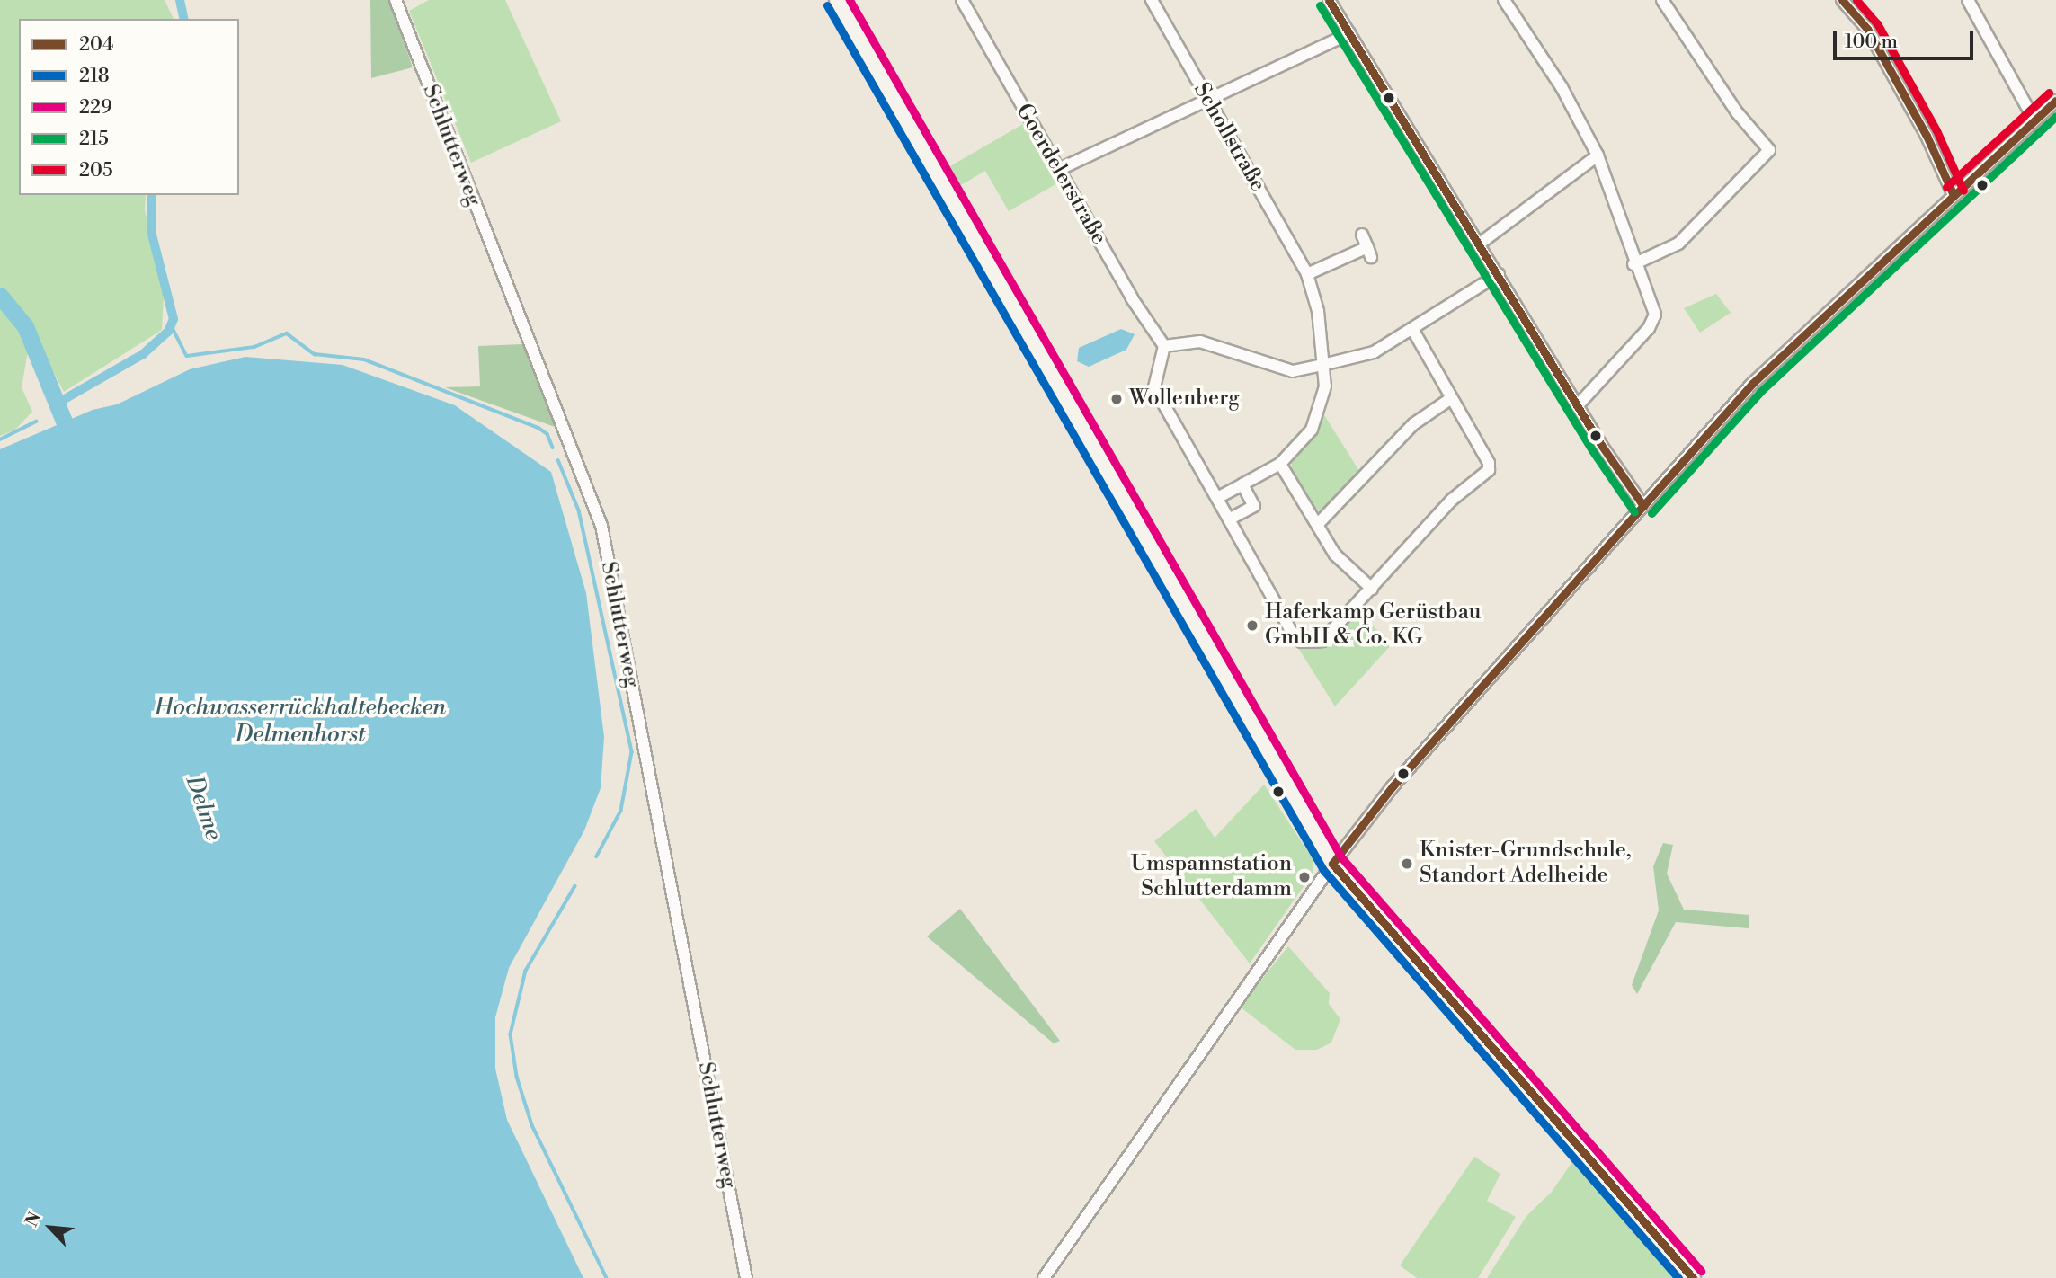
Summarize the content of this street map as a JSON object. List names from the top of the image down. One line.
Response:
{"streets":{"street":["Schollstraße","Schlutterweg","Goerdelerstraße"]},"water":["Hochwasserrückhaltebecken Delmenhorst","Delme"],"places":["Wollenberg","Haferkamp Gerüstbau GmbH & Co. KG","Knister-Grundschule, Standort Adelheide","Umspannstation Schlutterdamm"],"lines":["transit line 204","transit line 229","transit line 205","transit line 218","transit line 215"],"legend":["204","218","229","215","205"],"scale_bar":"100 m","north":"top left"}
